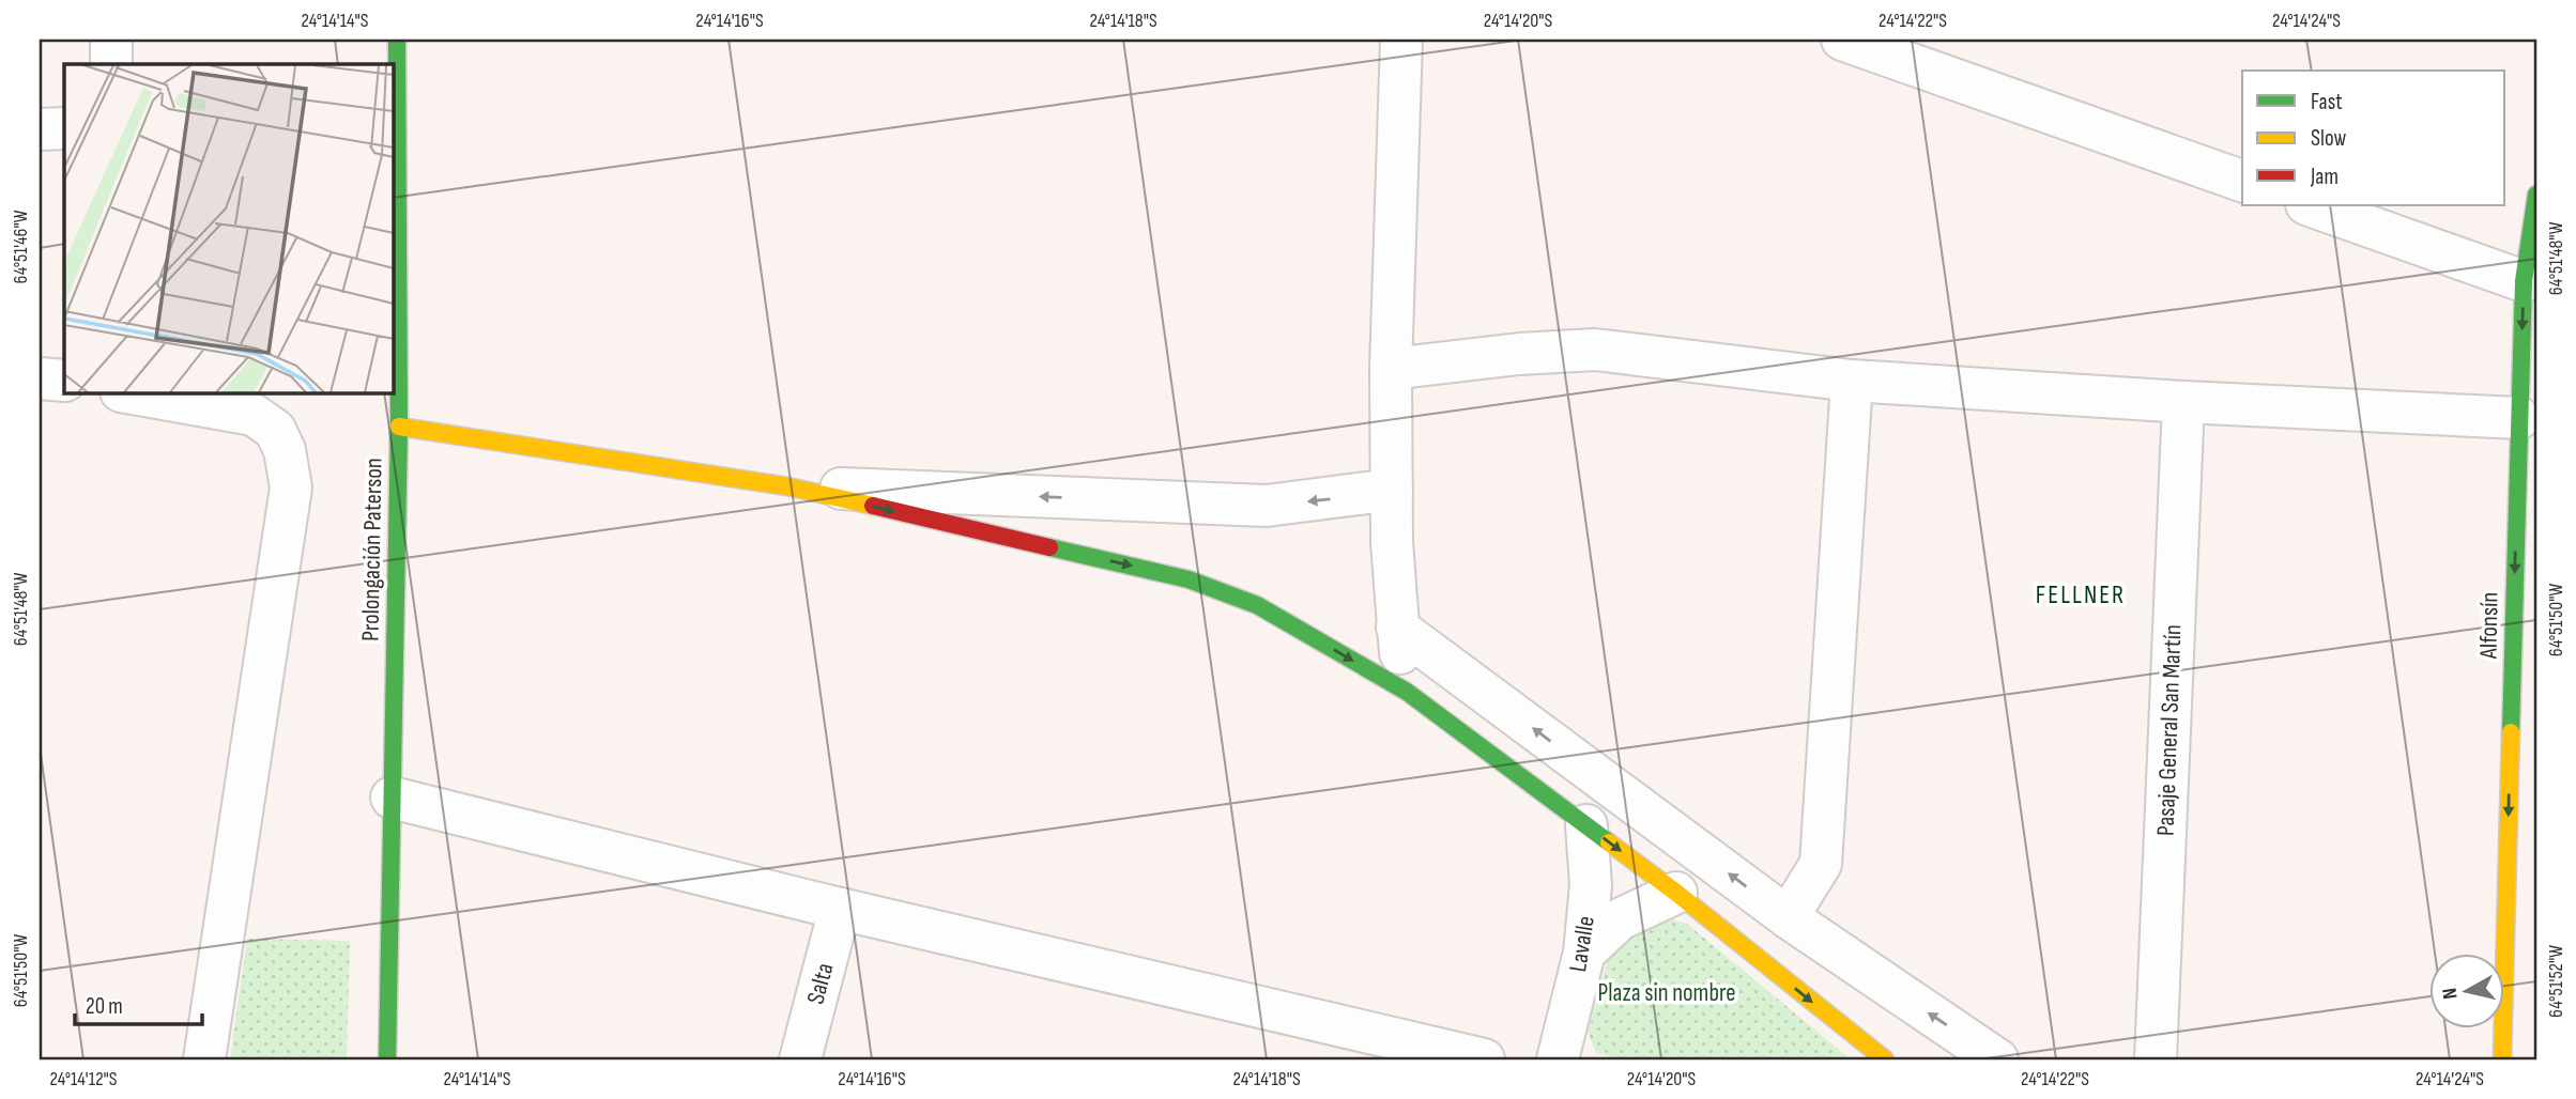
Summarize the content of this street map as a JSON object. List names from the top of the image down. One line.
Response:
{"streets":{"street":["Prolongación Paterson","Alfonsín","Pasaje General San Martín","Lavalle","Salta"]},"one_way":["Alfonsín"],"districts":["FELLNER"],"parks":["Plaza sin nombre"],"legend":["Fast","Slow","Jam"],"scale_bar":"20 m","north":"left","coordinates":["24°14'14\"S","24°14'16\"S","24°14'18\"S","24°14'20\"S","24°14'22\"S","24°14'24\"S","64°51'46\"W","64°51'48\"W","64°51'50\"W","64°51'52\"W","24°14'12\"S"]}
